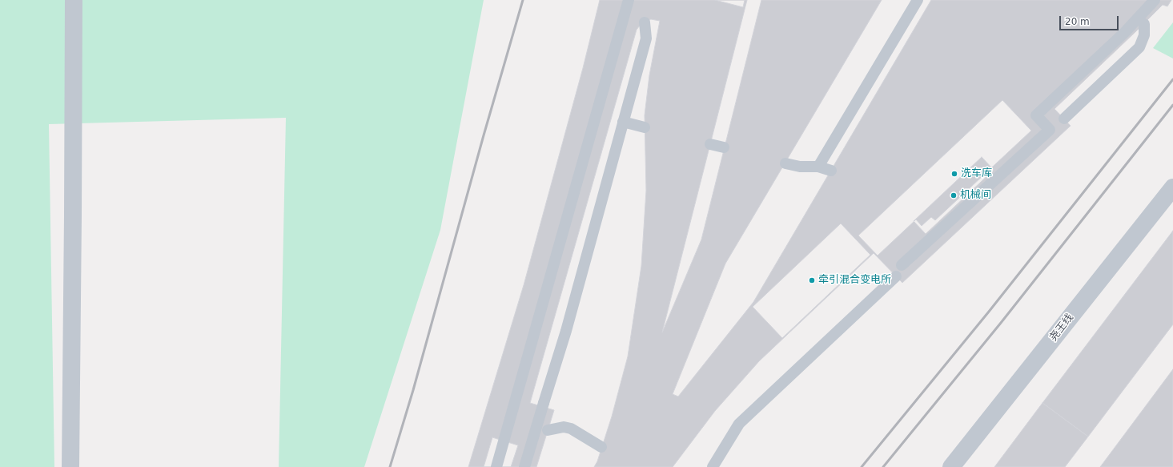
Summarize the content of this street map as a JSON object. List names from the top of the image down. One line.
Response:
{"streets":{"street":["尧王线"]},"places":["洗车库","机械间","牵引混合变电所"],"scale_bar":"20 m"}
